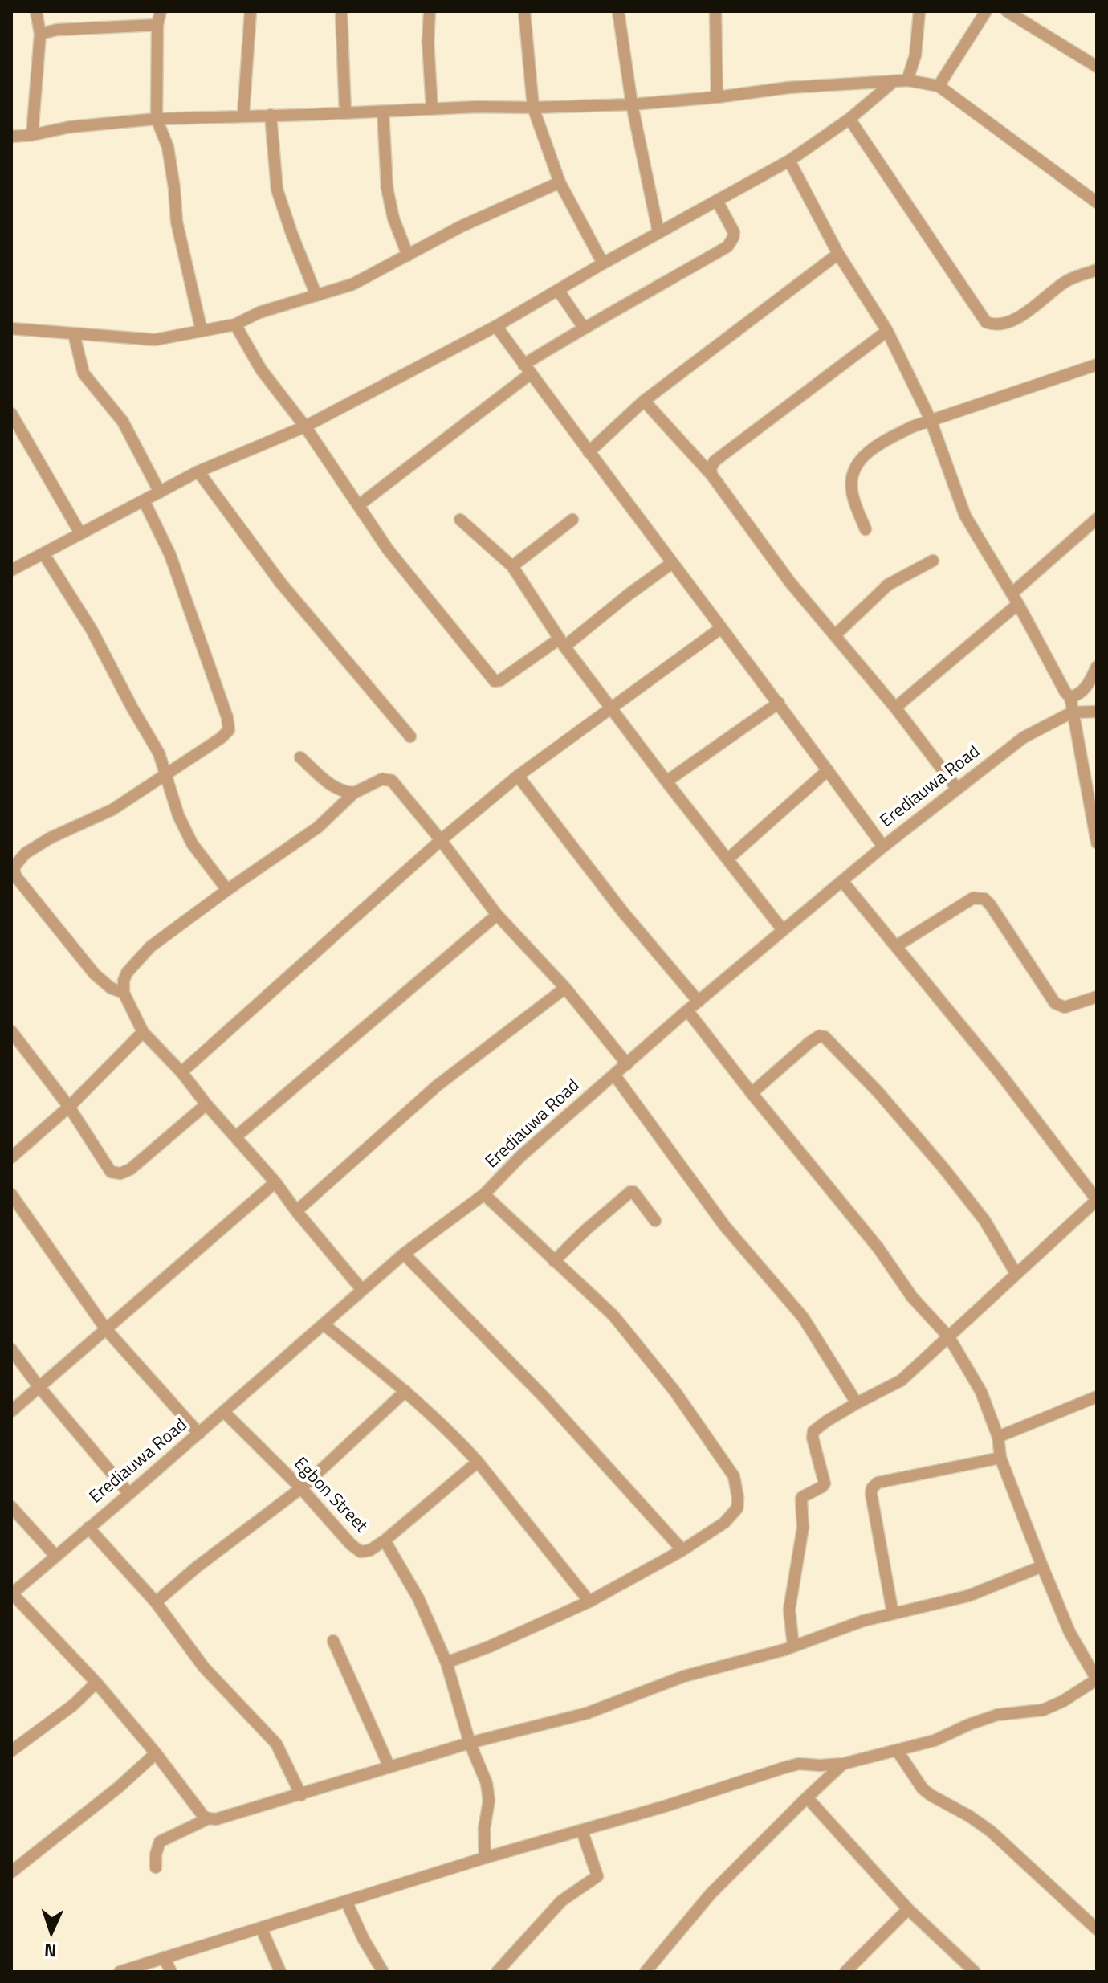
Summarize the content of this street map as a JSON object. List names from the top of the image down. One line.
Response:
{"streets":{"street":["Erediauwa Road","Egbon Street"]},"crossings":[["Erediauwa Road","Egbon Street"]],"north":"bottom"}
